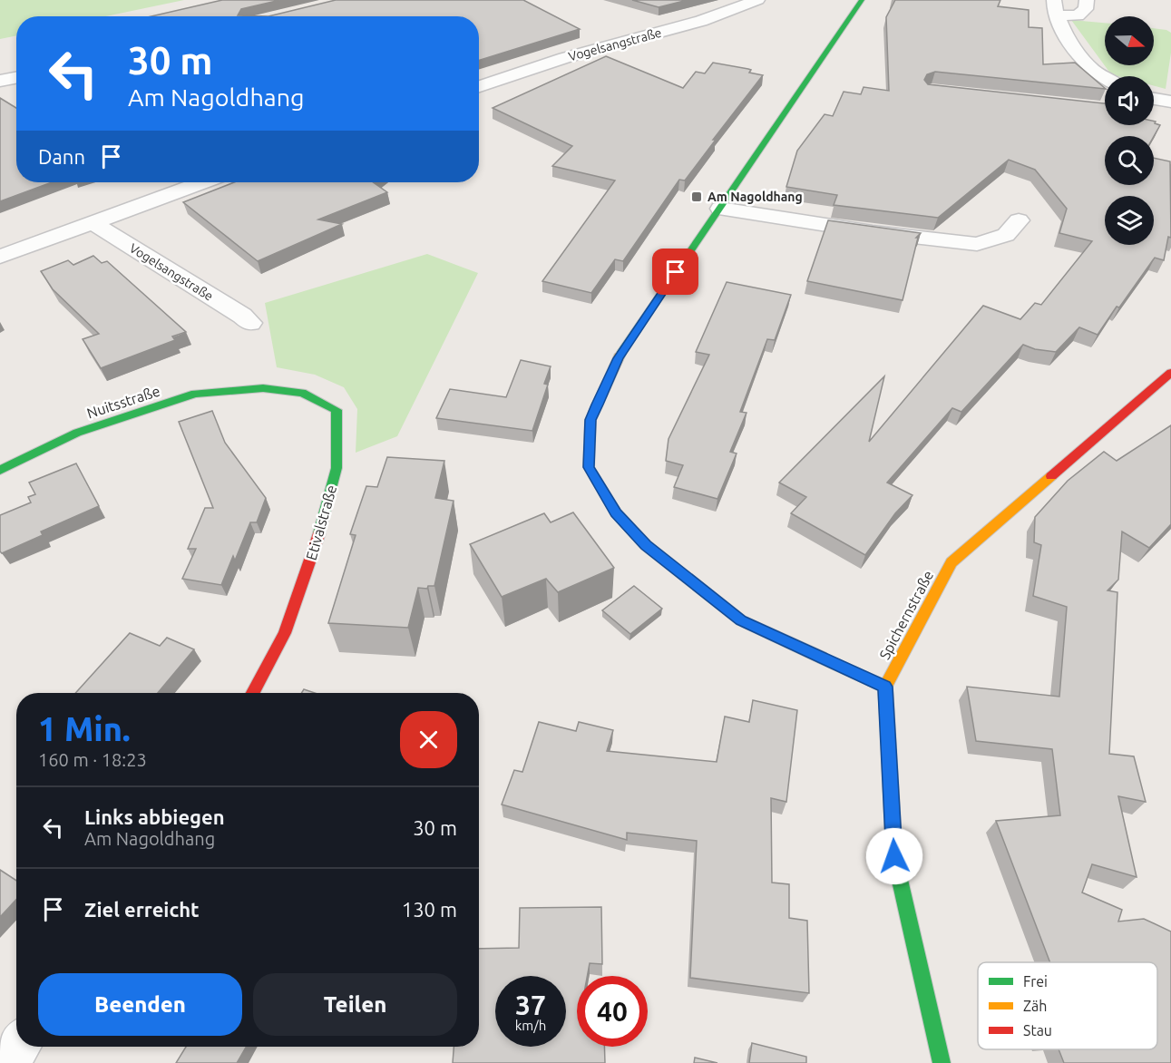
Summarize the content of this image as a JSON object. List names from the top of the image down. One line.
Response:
{"streets":{"street":["Vogelsangstraße","Nuitsstraße","Etivalstraße","Spichernstraße"]},"crossings":[["Nuitsstraße","Etivalstraße"]],"places":{"transit":["Am Nagoldhang"]},"legend":["Frei","Zäh","Stau"],"north":"right","page":{"turn":["30 m","Am Nagoldhang"],"then":"Dann","heading":["1 Min.","160 m · 18:23"],"list":[{"name":"Links abbiegen","note":"Am Nagoldhang","value":"30 m"},{"name":"Ziel erreicht","value":"130 m"}],"buttons":["Beenden","Teilen"],"speed":"37 km/h","limit":"40"}}
